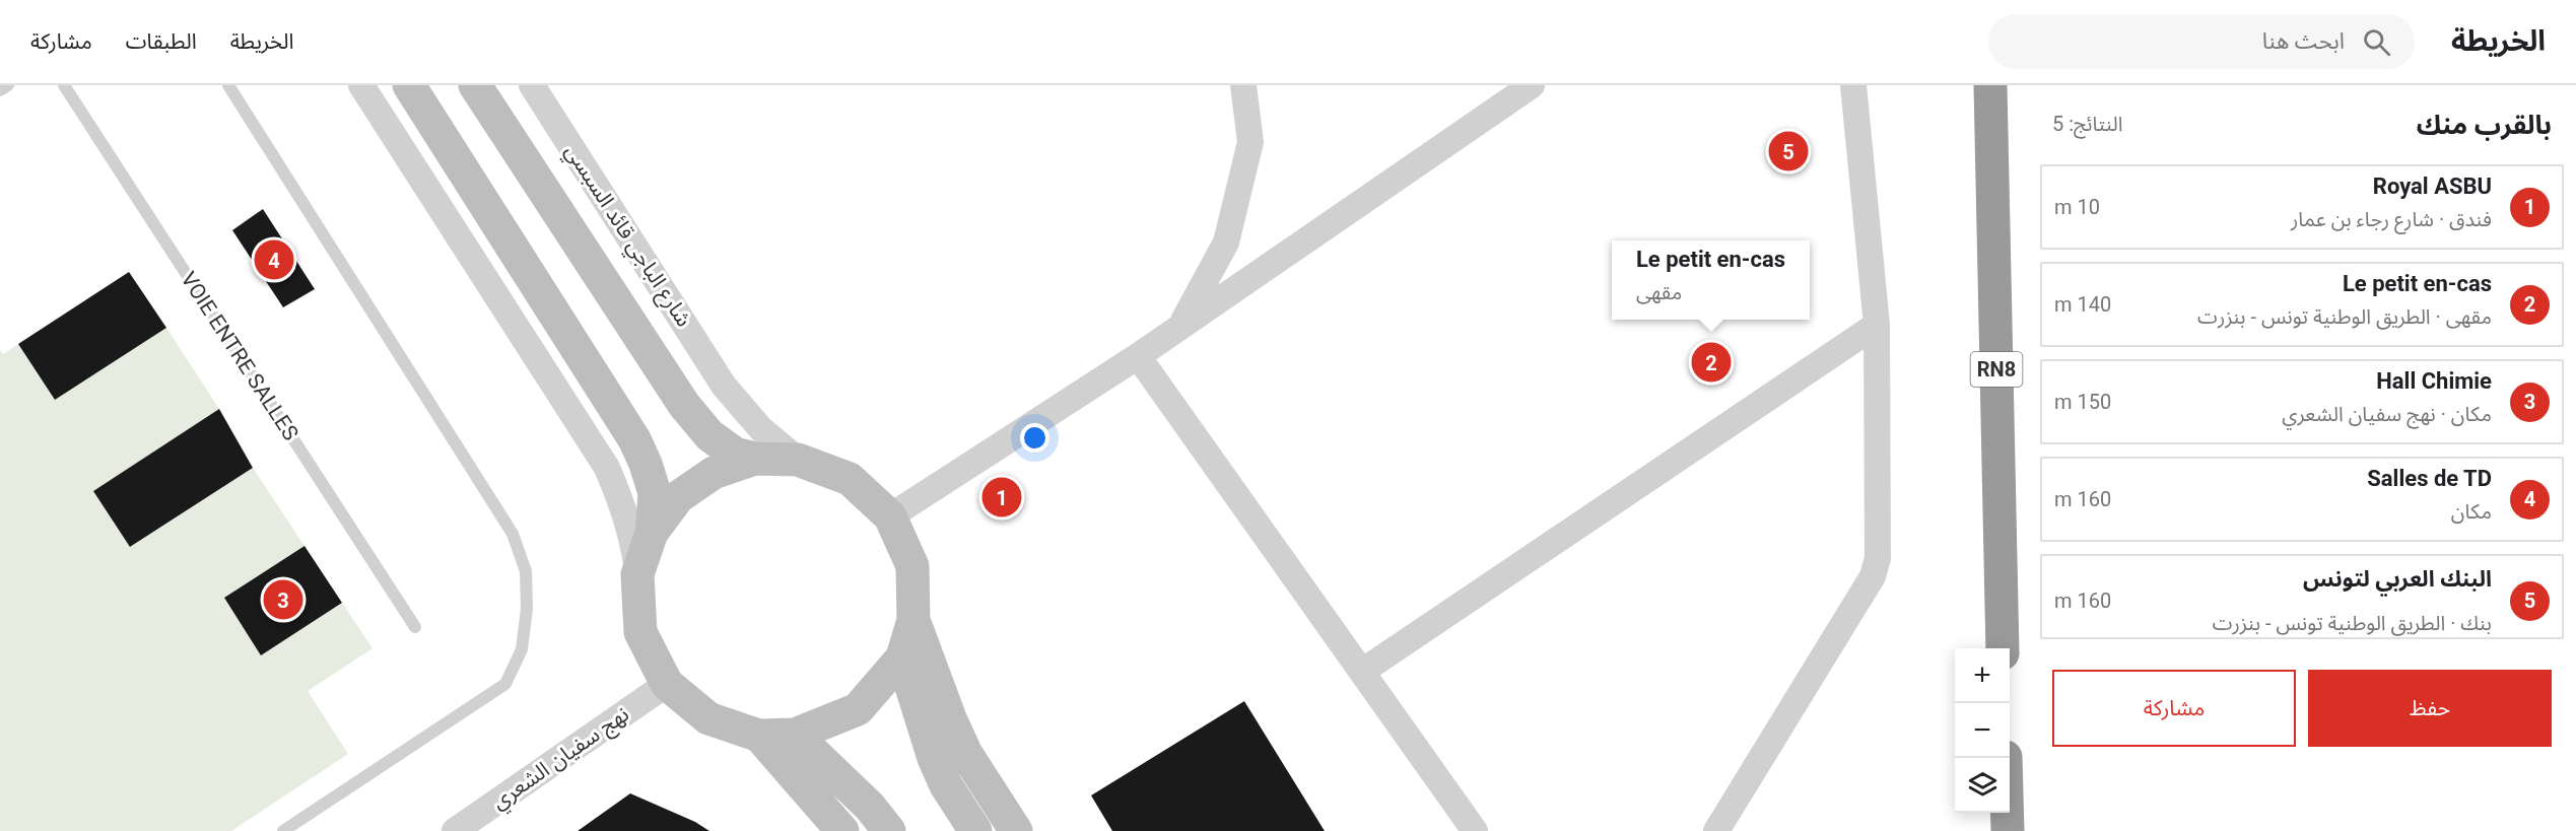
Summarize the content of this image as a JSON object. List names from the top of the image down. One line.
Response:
{"streets":{"highway":["RN8"],"street":["شارع الباجي قائد السبسي","نهج سفيان الشعري"],"lane":["VOIE ENTRE SALLES"]},"page":{"header":"الخريطة","search":"ابحث هنا","nav":["الخريطة","الطبقات","مشاركة"],"heading":["بالقرب منك","النتائج: 5"],"pins":["5","4","2","1","3"],"list":[{"mark":"1","name":"Royal ASBU","note":"فندق · شارع رجاء بن عمار","value":"10 m"},{"mark":"2","name":"Le petit en-cas","note":"مقهى · الطريق الوطنية تونس - بنزرت","value":"140 m"},{"mark":"3","name":"Hall Chimie","note":"مكان · نهج سفيان الشعري","value":"150 m"},{"mark":"4","name":"Salles de TD","note":"مكان","value":"160 m"},{"mark":"5","name":"البنك العربي لتونس","note":"بنك · الطريق الوطنية تونس - بنزرت","value":"160 m"}],"popup":["Le petit en-cas","مقهى"],"map_buttons":["+","−"],"buttons":["حفظ","مشاركة"]}}
